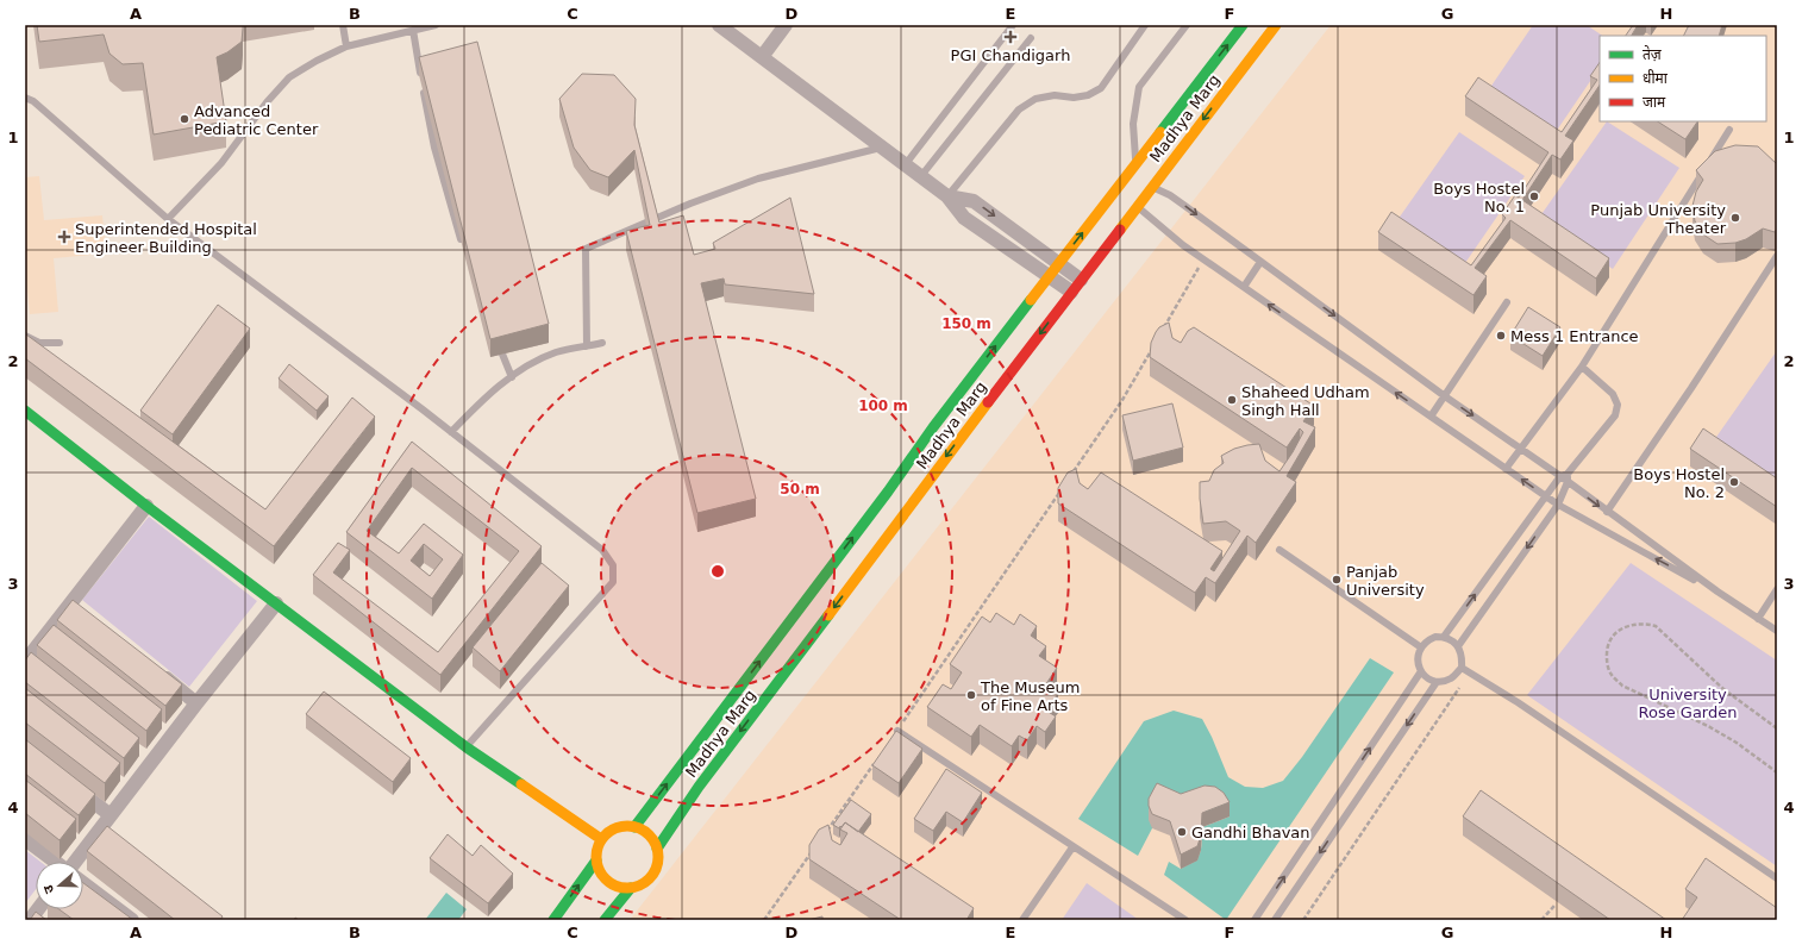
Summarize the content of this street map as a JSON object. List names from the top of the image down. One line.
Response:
{"streets":{"main road":["Madhya Marg"]},"parks":["University Rose Garden"],"places":{"health":["PGI Chandigarh","Superintended Hospital Engineer Building"],"other":["Advanced Pediatric Center","Boys Hostel No. 1","Punjab University Theater","Mess 1 Entrance","Shaheed Udham Singh Hall","Boys Hostel No. 2","Panjab University","The Museum of Fine Arts","Gandhi Bhavan"]},"legend":["तेज़","धीमा","जाम"],"north":"left","grid":{"columns":["A","B","C","D","E","F","G","H"],"rows":["1","2","3","4"]},"rings":["150 m","100 m","50 m"]}
